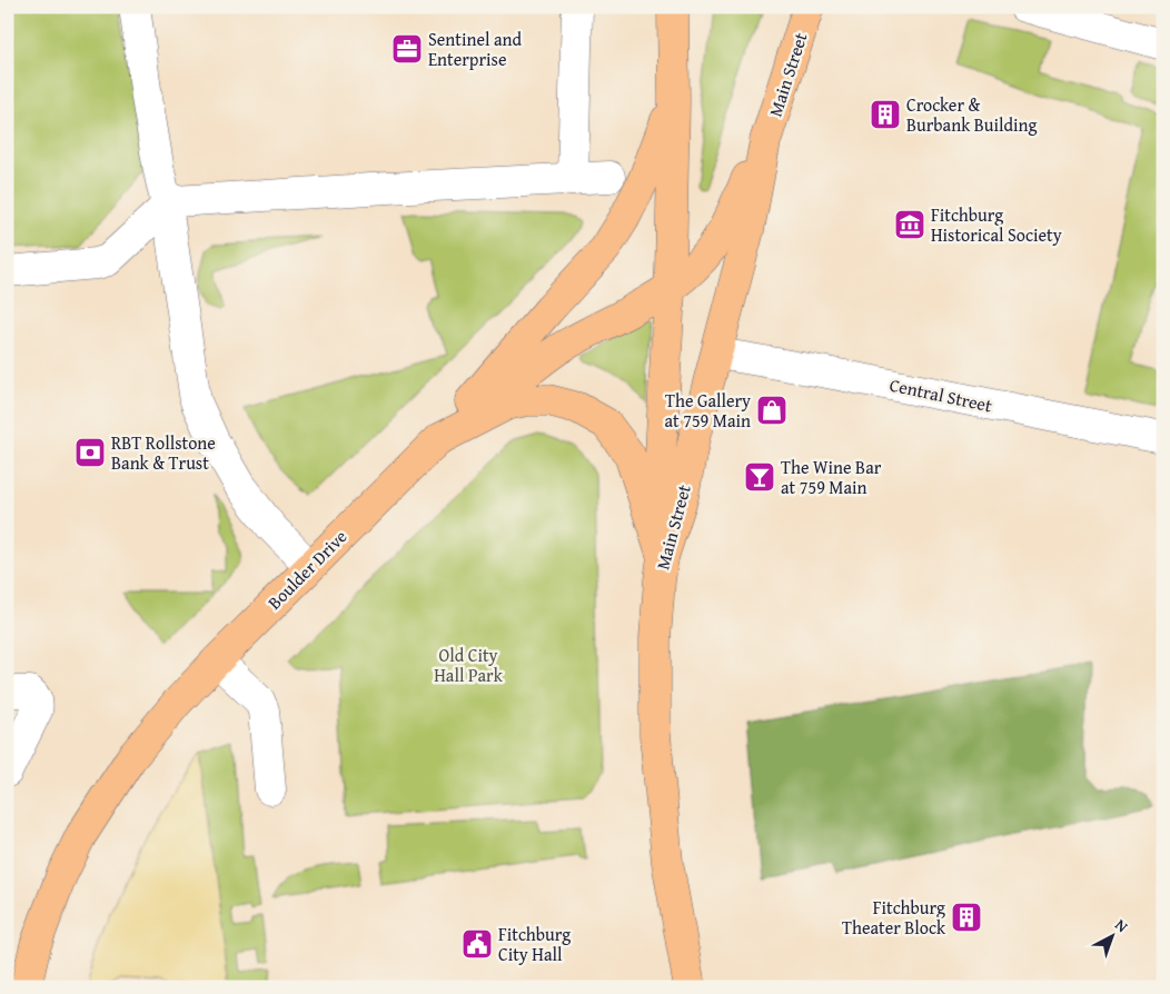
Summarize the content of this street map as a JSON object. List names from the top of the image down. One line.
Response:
{"streets":{"highway":["Main Street","Boulder Drive"],"street":["Central Street"]},"crossings":[["Main Street","Central Street"],["Main Street","Boulder Drive"]],"parks":["Old City Hall Park"],"places":{"office":["Sentinel and Enterprise"],"building":["Crocker & Burbank Building","Fitchburg Theater Block"],"museum":["Fitchburg Historical Society"],"shop":["The Gallery at 759 Main"],"bank":["RBT Rollstone Bank & Trust"],"bar":["The Wine Bar at 759 Main"],"public building":["Fitchburg City Hall"]},"north":"top right"}
